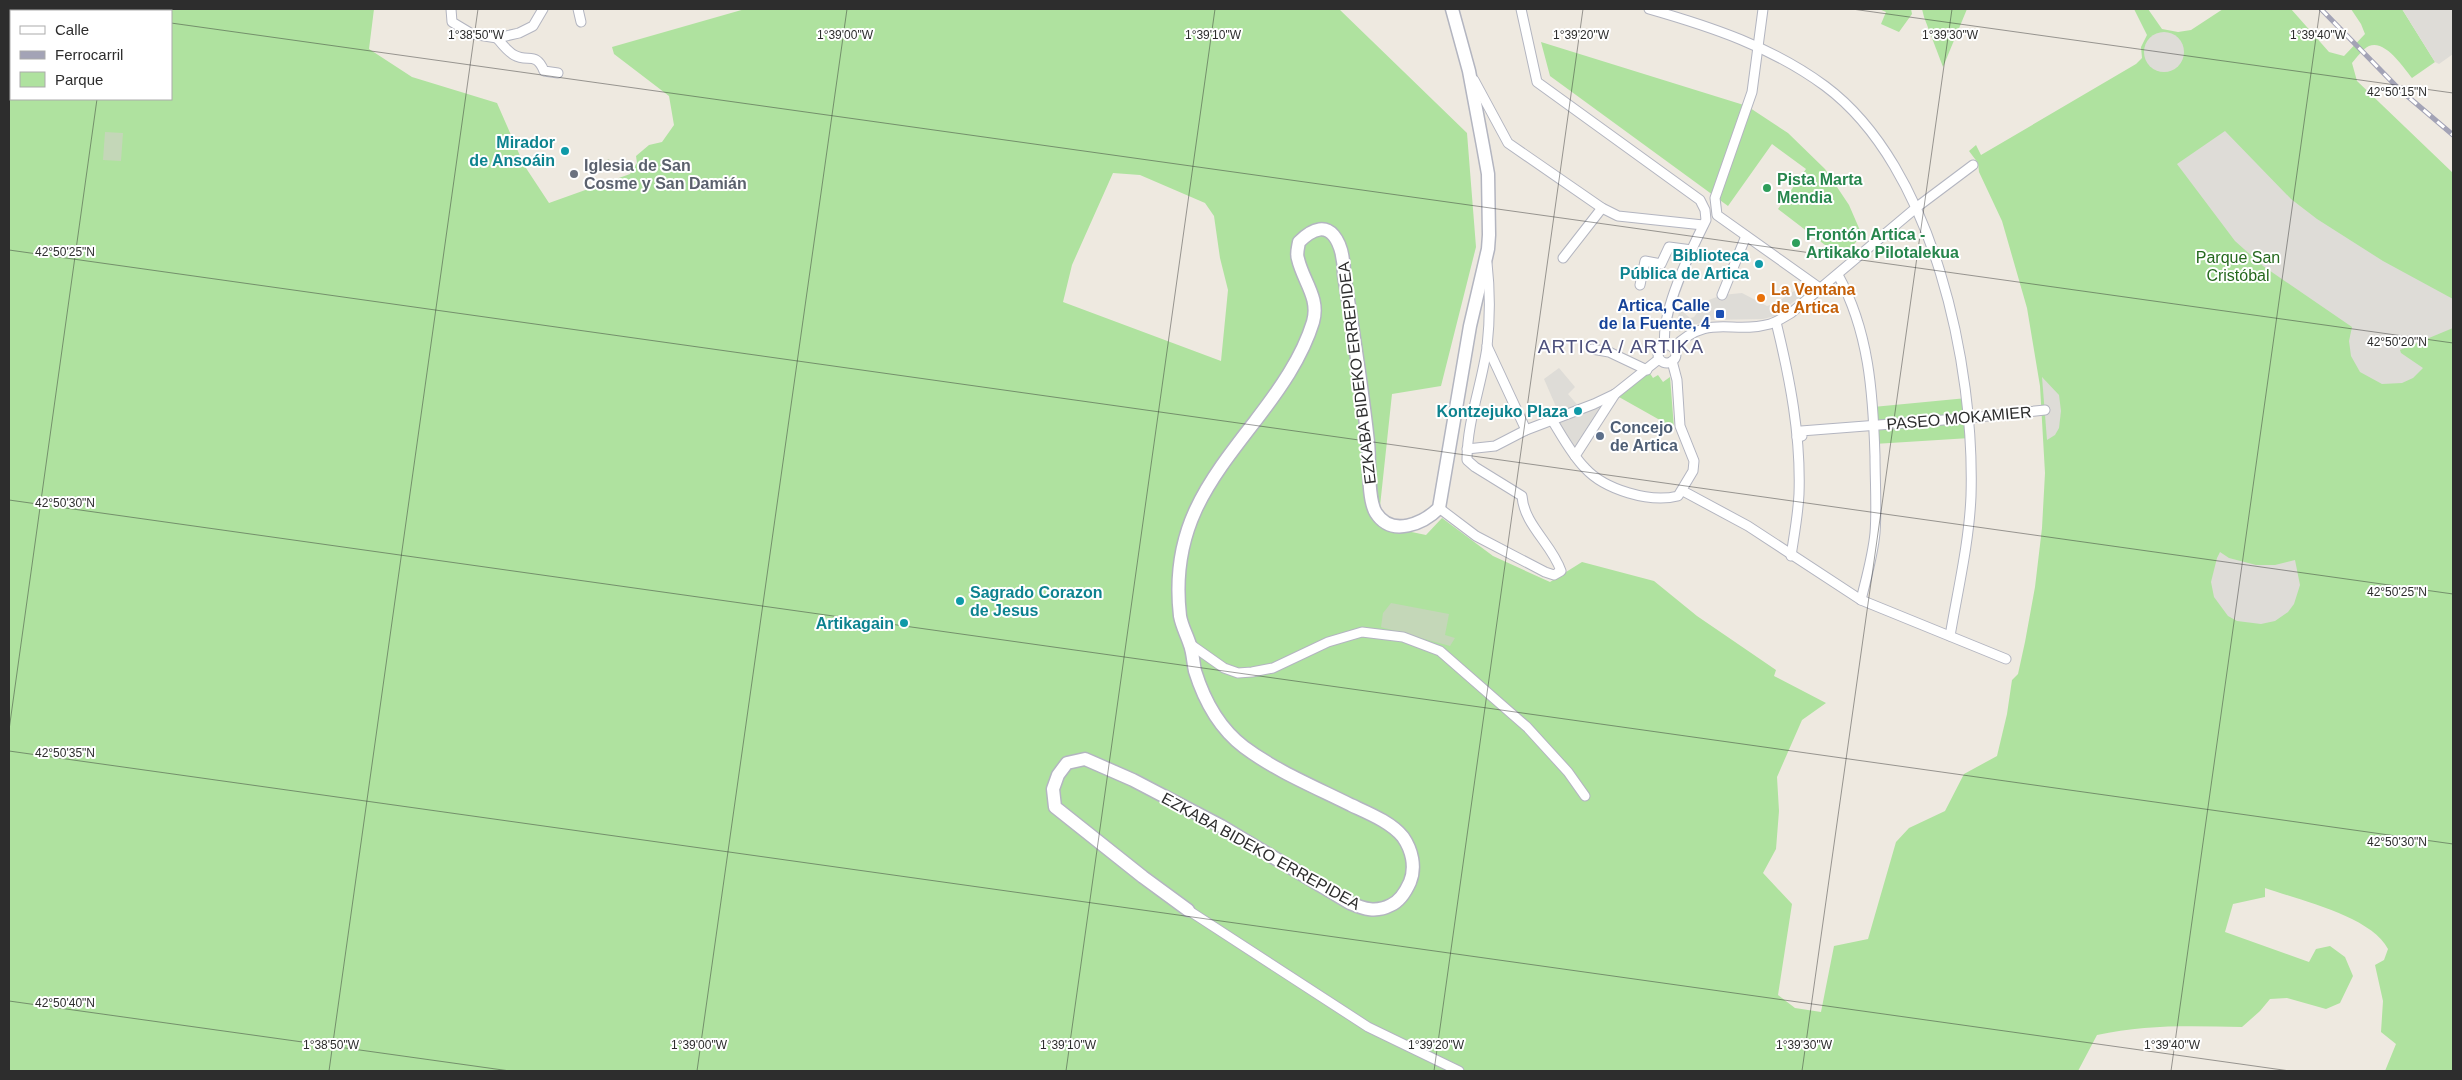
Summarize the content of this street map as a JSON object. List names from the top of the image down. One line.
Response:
{"streets":{"street":["EZKABA BIDEKO ERREPIDEA","PASEO MOKAMIER"]},"districts":["ARTICA / ARTIKA"],"parks":["Parque San Cristóbal"],"places":{"other":["Mirador de Ansoáin","Iglesia de San Cosme y San Damián","Pista Marta Mendia","Frontón Artica - Artikako Pilotalekua","Biblioteca Pública de Artica","La Ventana de Artica","Kontzejuko Plaza","Concejo de Artica","Sagrado Corazon de Jesus","Artikagain"],"transit":["Artica, Calle de la Fuente, 4"]},"legend":["Calle","Ferrocarril","Parque"],"coordinates":["1°38'50\"W","1°39'00\"W","1°39'10\"W","1°39'20\"W","1°39'30\"W","1°39'40\"W","42°50'15\"N","42°50'25\"N","42°50'20\"N","42°50'30\"N","42°50'35\"N","42°50'40\"N"]}
